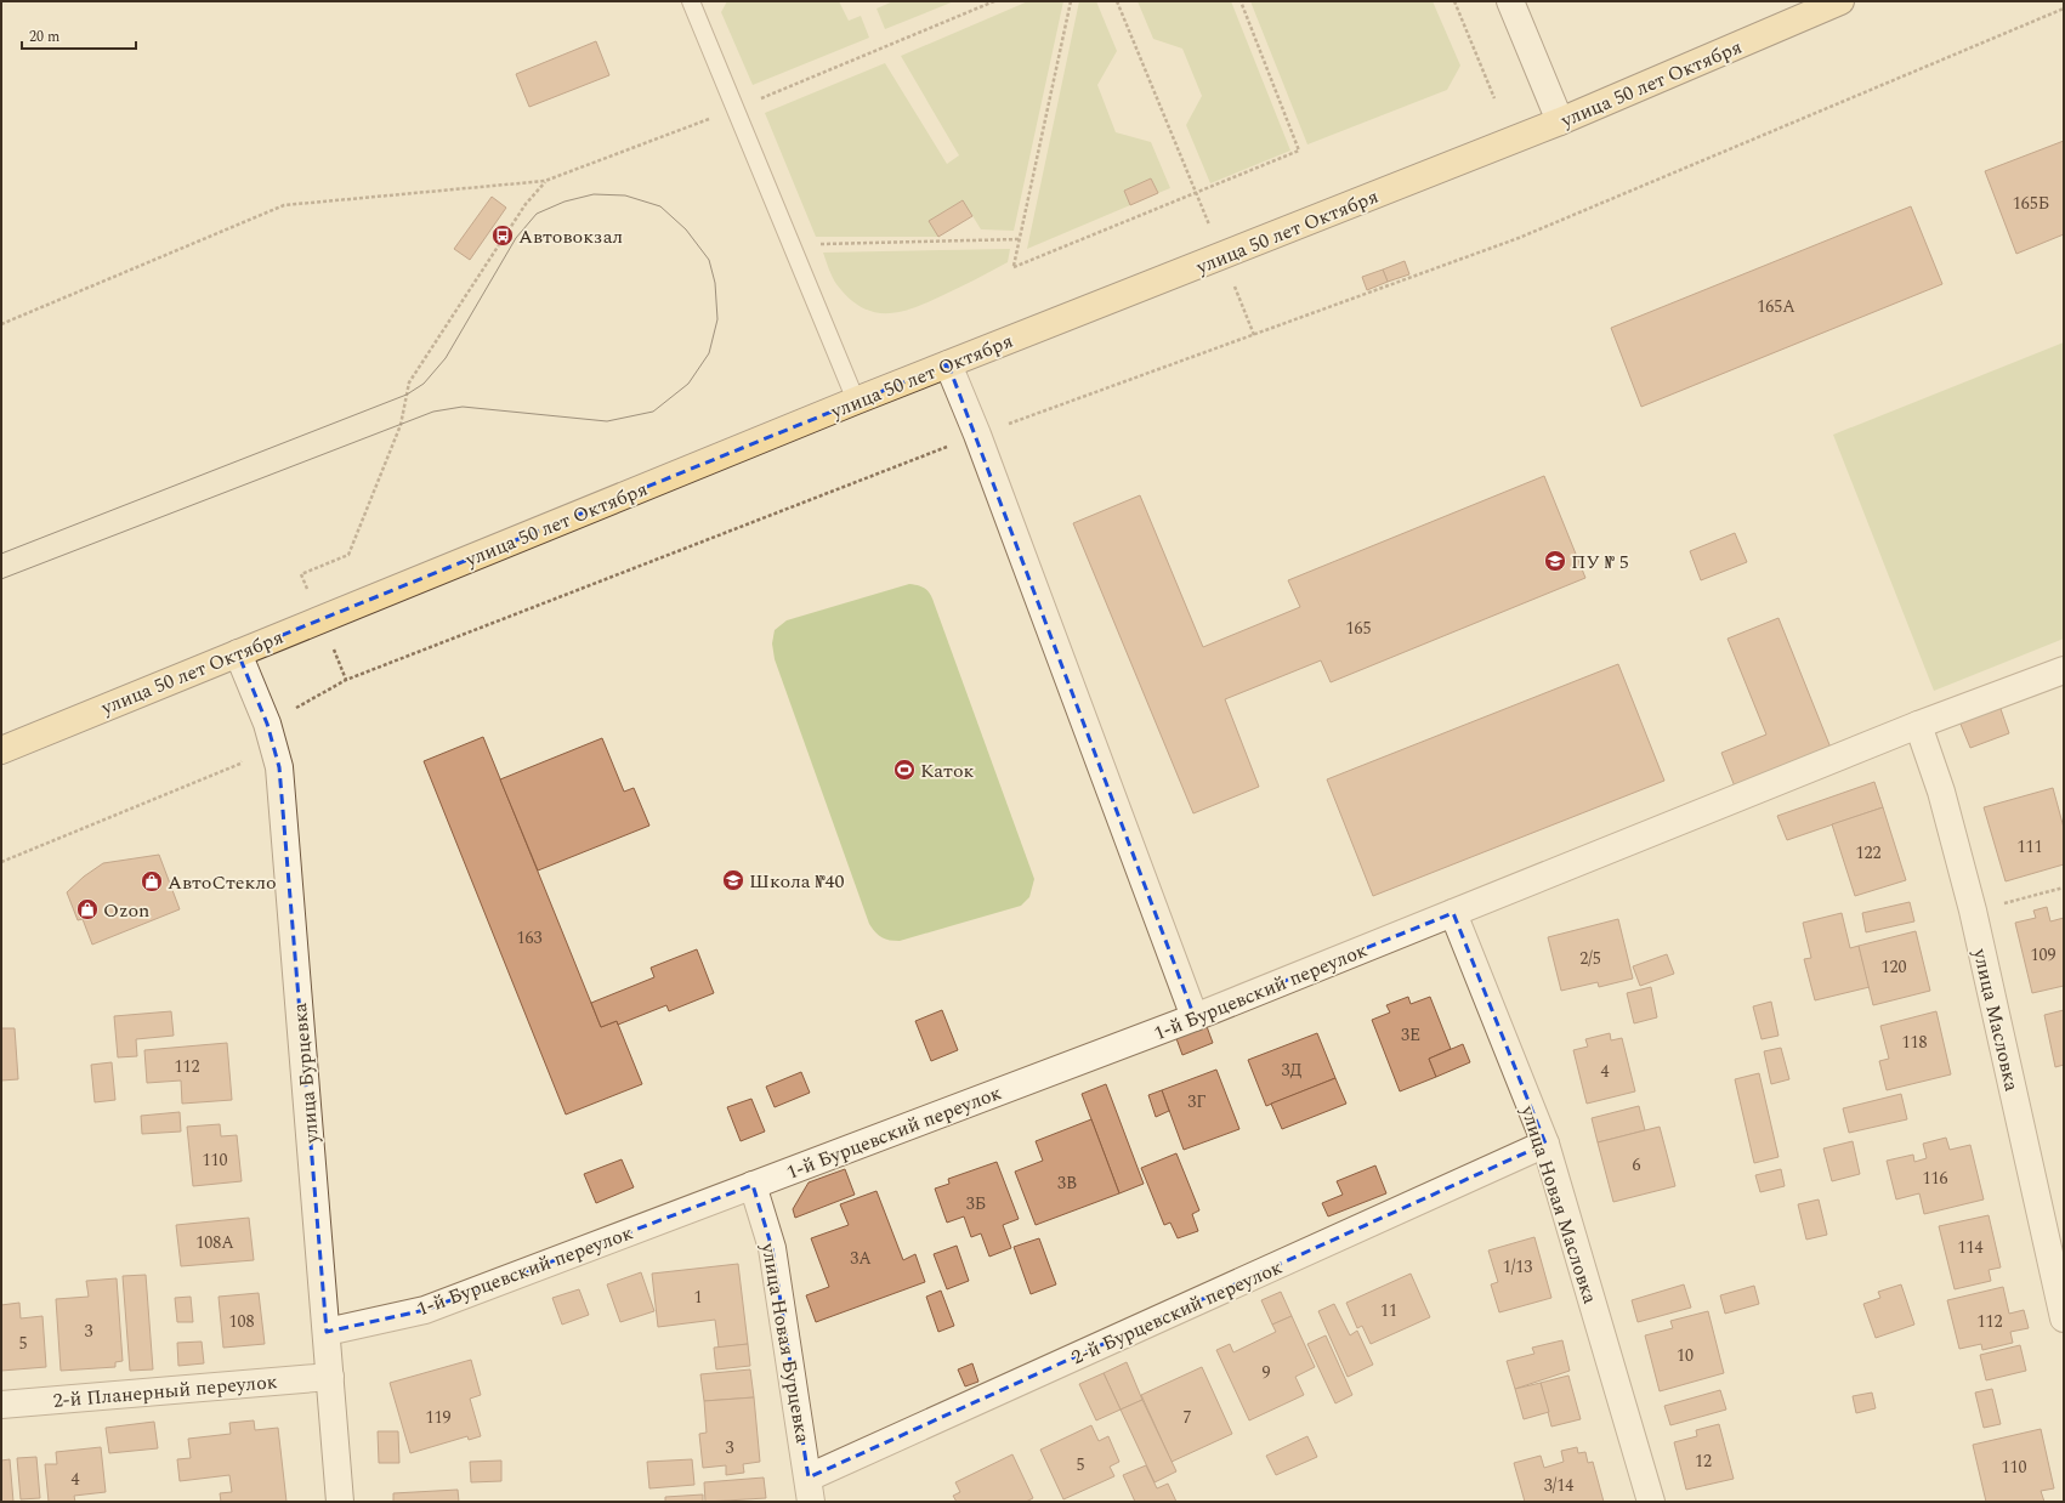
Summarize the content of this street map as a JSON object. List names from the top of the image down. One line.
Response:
{"streets":{"main road":["улица 50 лет Октября"],"street":["1-й Бурцевский переулок","улица Масловка","улица Бурцевка","улица Новая Масловка","2-й Бурцевский переулок","улица Новая Бурцевка","2-й Планерный переулок"]},"crossings":[["улица 50 лет Октября","улица Бурцевка"],["1-й Бурцевский переулок","улица Масловка"],["1-й Бурцевский переулок","улица Бурцевка"],["1-й Бурцевский переулок","улица Новая Масловка"],["1-й Бурцевский переулок","улица Новая Бурцевка"],["улица Бурцевка","2-й Планерный переулок"],["улица Новая Масловка","2-й Бурцевский переулок"],["2-й Бурцевский переулок","улица Новая Бурцевка"]],"places":{"bus stop":["Автовокзал"],"school or university":["ПУ № 5","Школа №40"],"sports":["Каток"],"shop":["АвтоСтекло","Ozon"]},"house_numbers":["165Б","165А","165","111","122","163","109","2/5","120","3Е","118","112","3Д","4","3Г","110","6","116","3В","3Б","108А","114","3А","1/13","1","11","108","112","3","5","10","9","119","7","3","12","5","110","4","3/14"],"scale_bar":"20 m"}
